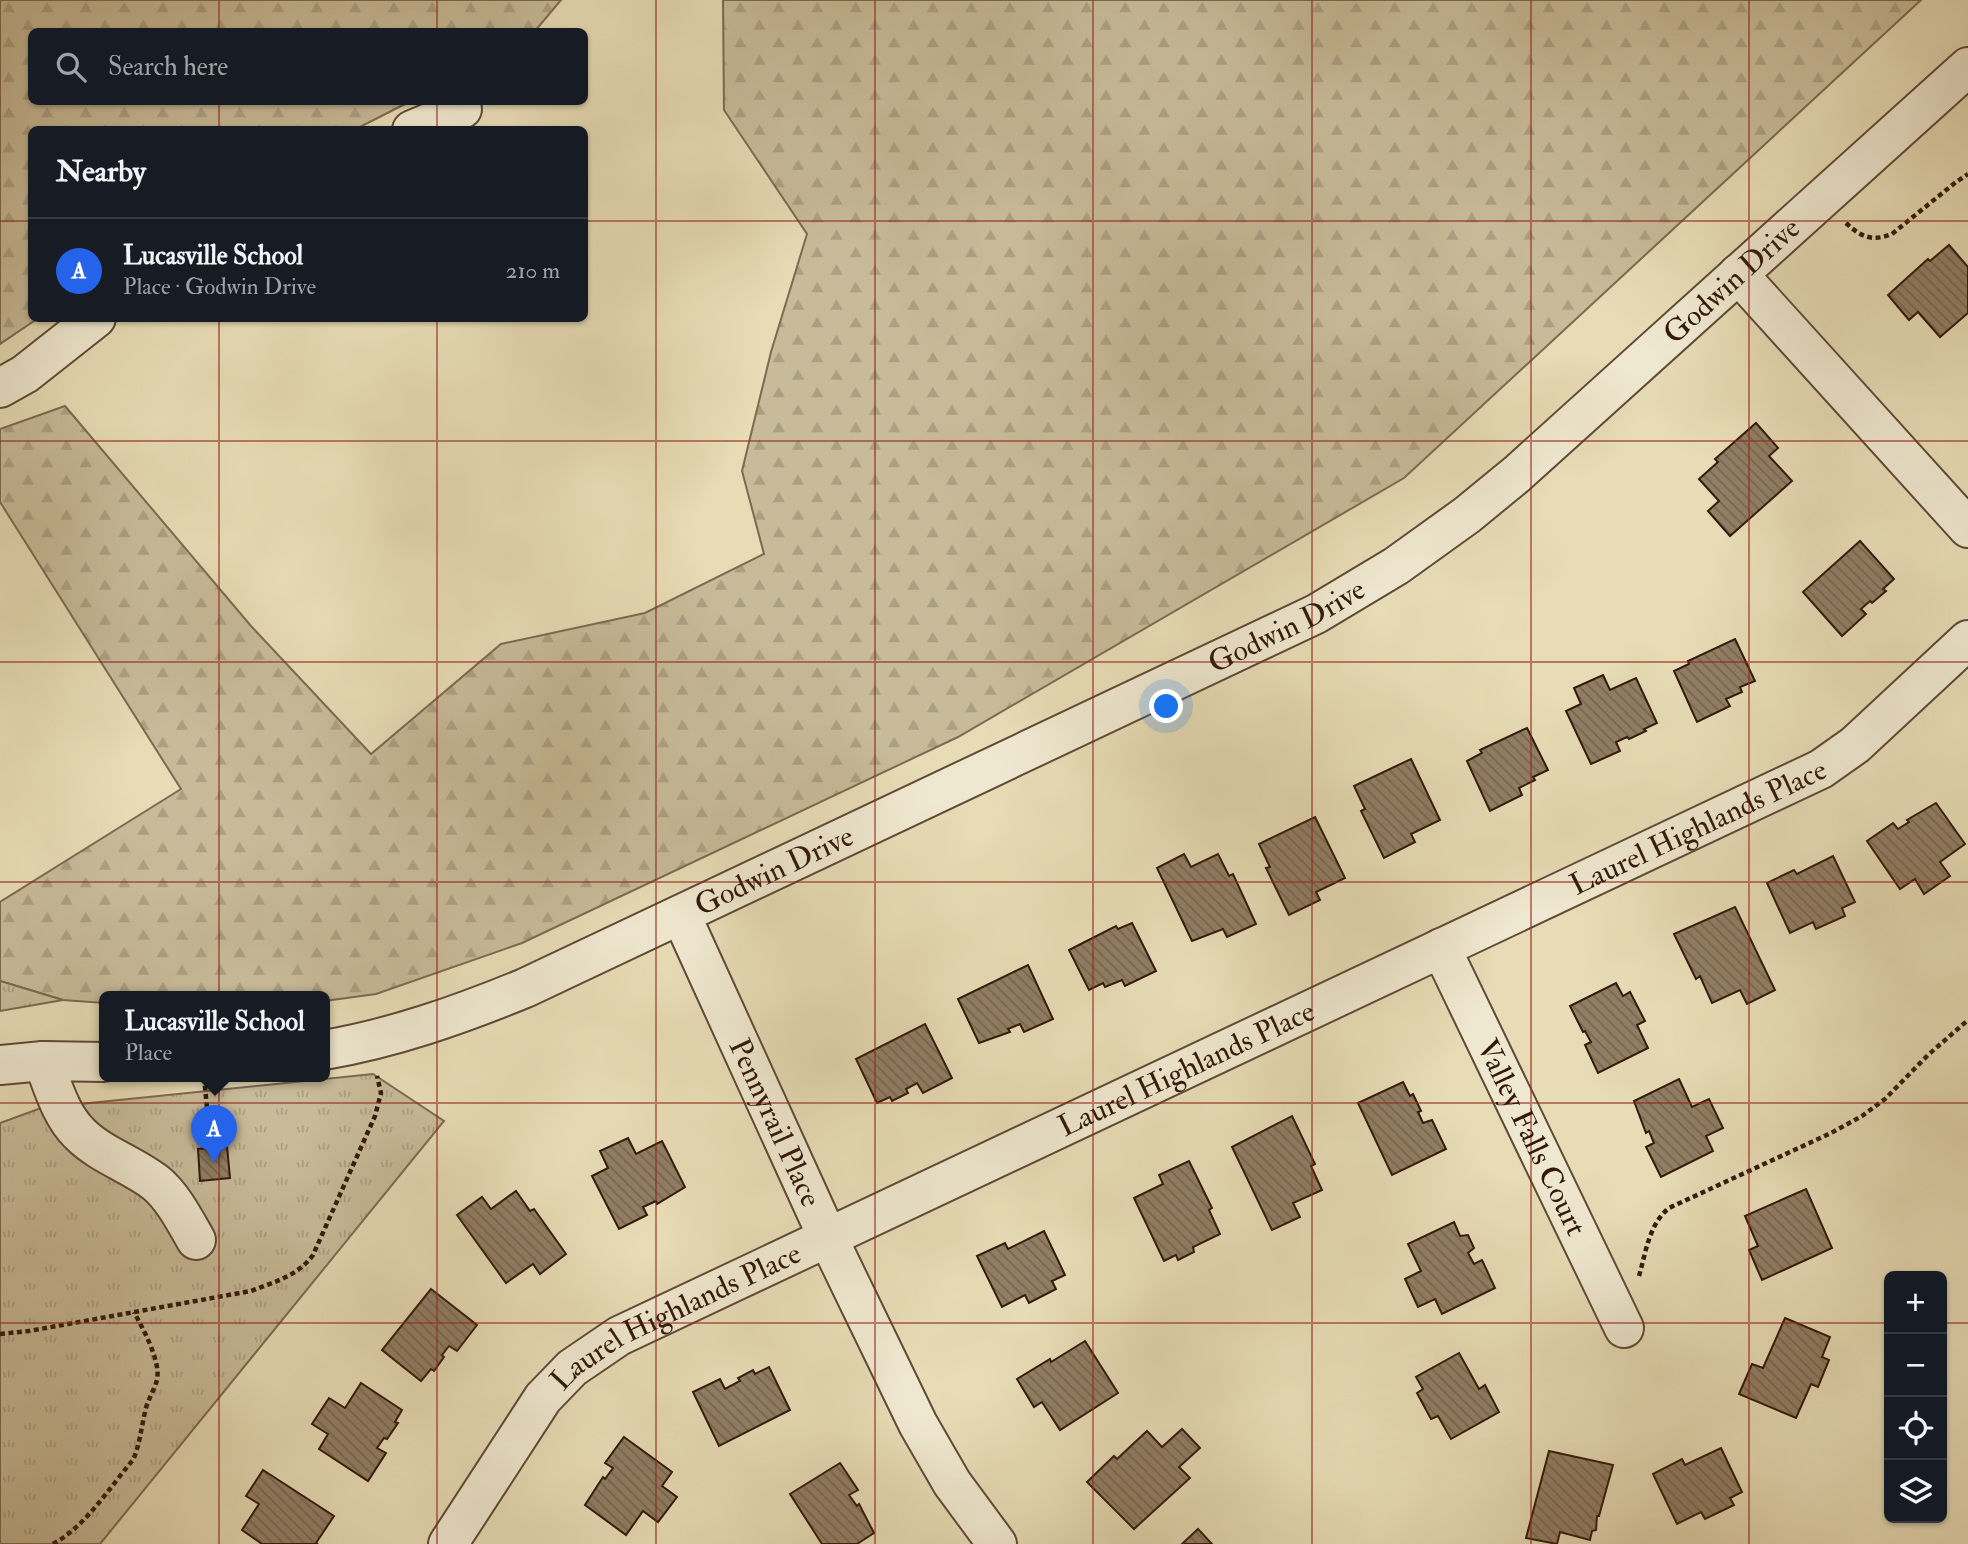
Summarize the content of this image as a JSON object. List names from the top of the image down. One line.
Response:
{"streets":{"street":["Godwin Drive","Laurel Highlands Place","Pennyrail Place","Valley Falls Court"]},"crossings":[["Godwin Drive","Pennyrail Place"],["Laurel Highlands Place","Pennyrail Place"],["Laurel Highlands Place","Valley Falls Court"]],"page":{"search":"Search here","heading":"Nearby","list":[{"mark":"A","name":"Lucasville School","note":"Place · Godwin Drive","value":"210 m"}],"popup":["Lucasville School","Place"],"pins":"A","map_buttons":["+","−"]}}
